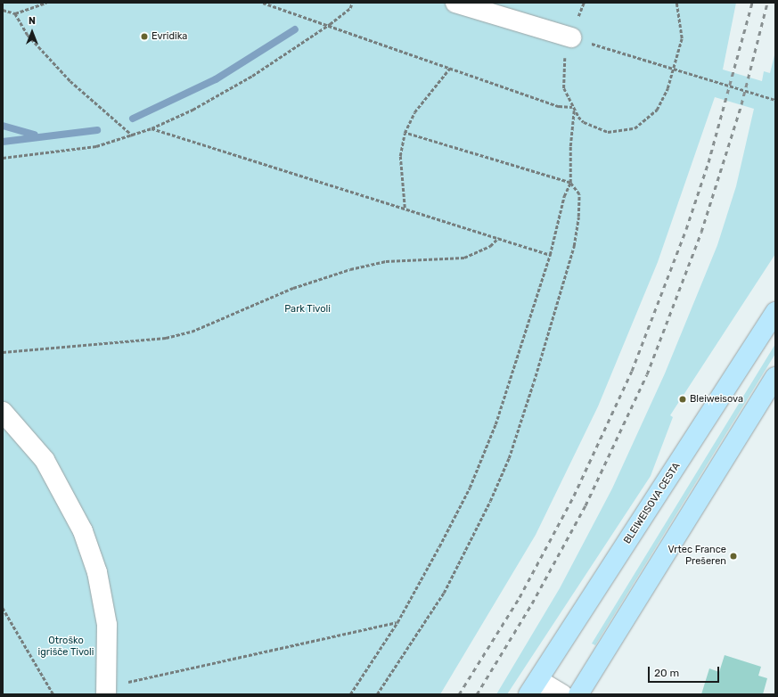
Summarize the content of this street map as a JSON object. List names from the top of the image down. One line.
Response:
{"streets":{"main road":["BLEIWEISOVA CESTA"]},"parks":["Park Tivoli","Otroško igrišče Tivoli"],"places":["Evridika","Bleiweisova","Vrtec France Prešeren"],"scale_bar":"20 m","north":"top"}
